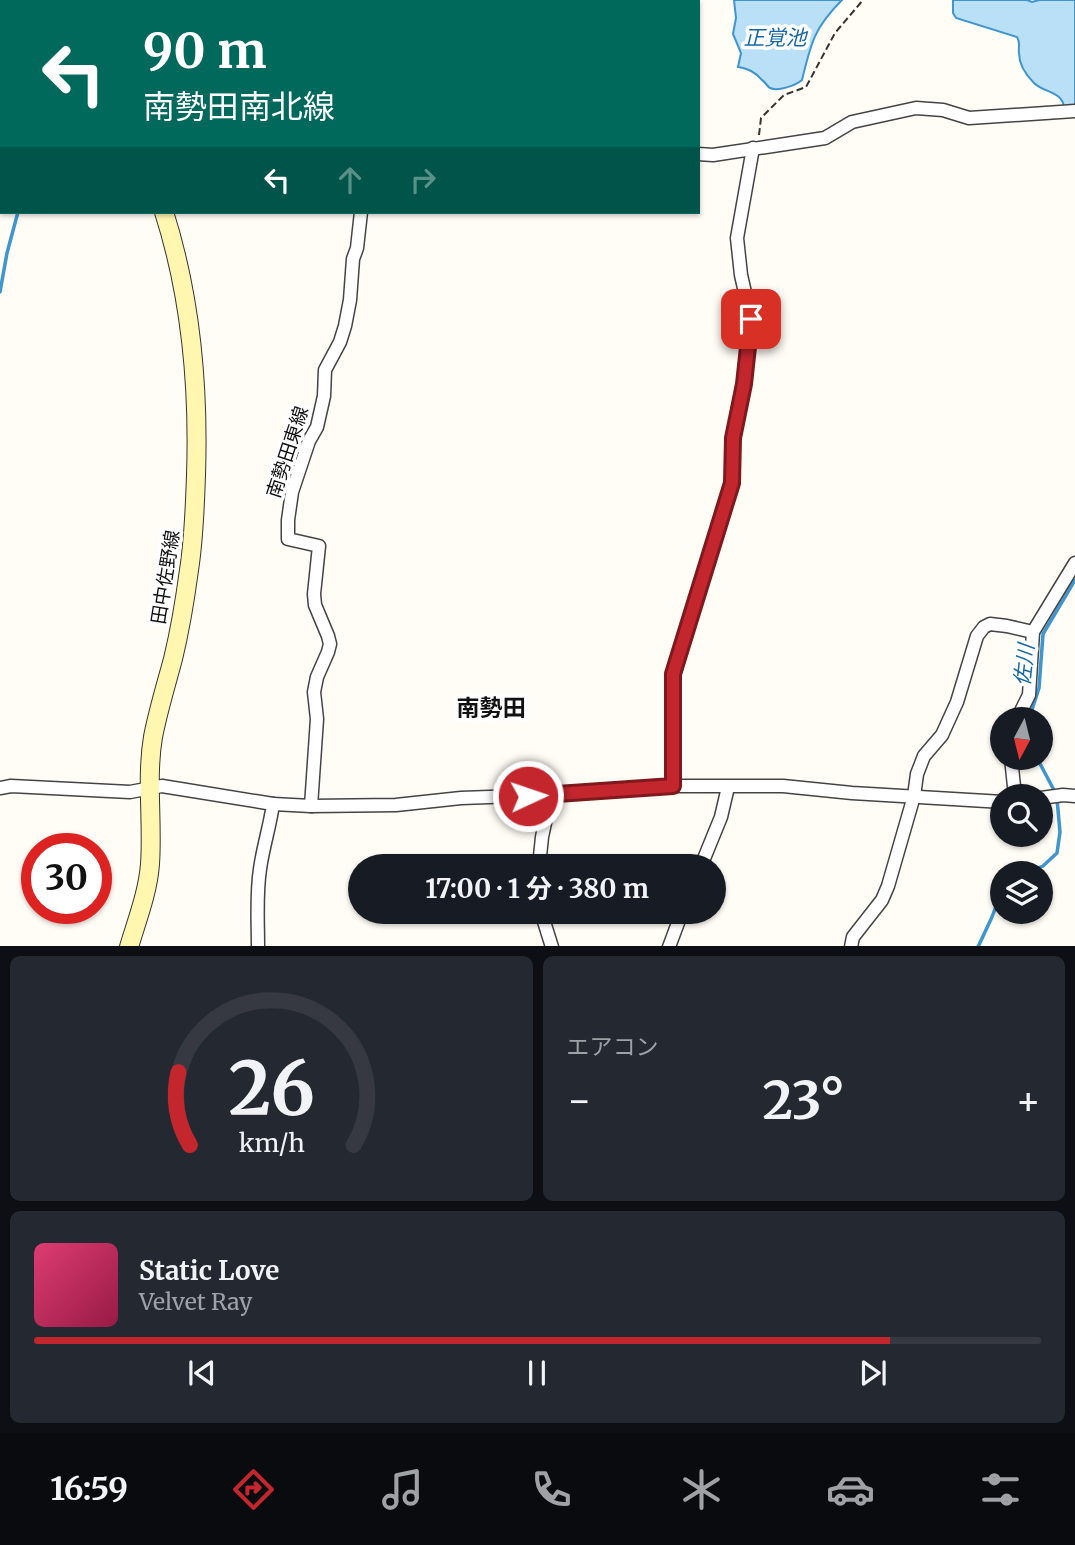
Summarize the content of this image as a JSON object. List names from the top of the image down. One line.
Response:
{"streets":{"street":["南勢田東線","田中佐野線"]},"districts":["南勢田"],"water":["正覚池","佐川"],"north":"bottom","page":{"turn":["90 m","南勢田南北線"],"limit":"30","trip":"17:00 · 1 分 · 380 m","tile":"エアコン","heat":["−","23°","+"],"song":["Static Love","Velvet Ray"],"tabs":"16:59","gauge":["26","km/h"]}}
